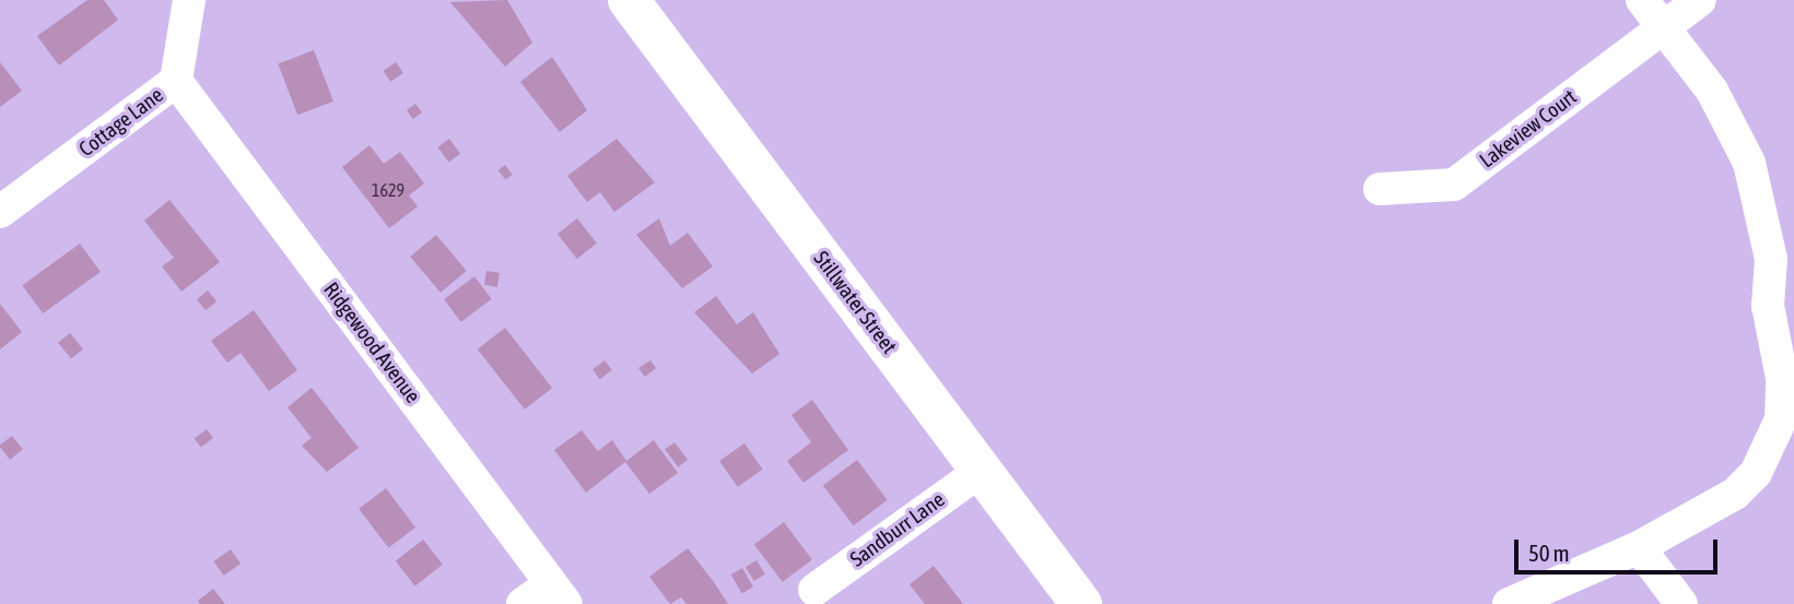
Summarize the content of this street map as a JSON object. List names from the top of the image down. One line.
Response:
{"streets":{"street":["Cottage Lane","Lakeview Court","Stillwater Street","Ridgewood Avenue","Sandburr Lane"]},"crossings":[["Cottage Lane","Ridgewood Avenue"],["Stillwater Street","Sandburr Lane"]],"house_numbers":["1629"],"scale_bar":"50 m"}
